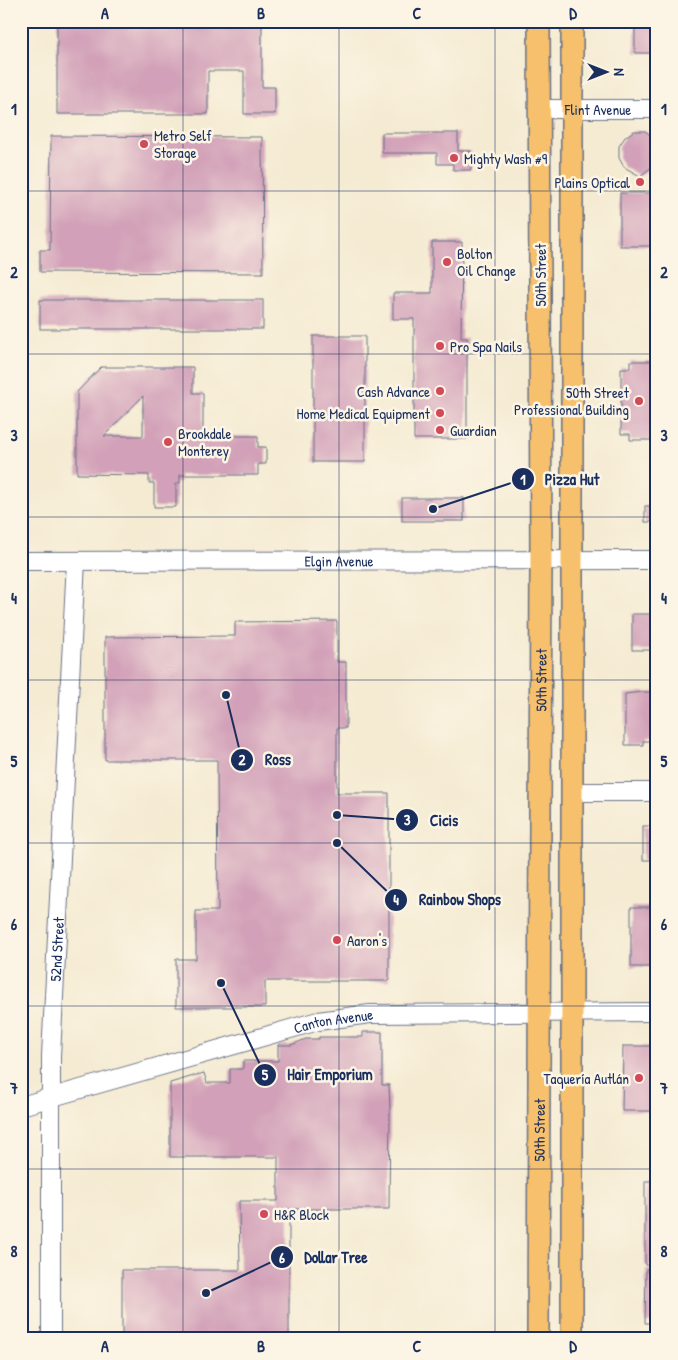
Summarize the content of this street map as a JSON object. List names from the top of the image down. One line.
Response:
{"streets":{"main road":["50th Street"],"street":["Flint Avenue","Elgin Avenue","52nd Street","Canton Avenue"]},"crossings":[["Flint Avenue","50th Street"],["50th Street","Elgin Avenue"],["50th Street","Canton Avenue"],["Elgin Avenue","52nd Street"],["52nd Street","Canton Avenue"]],"places":["Metro Self Storage","Mighty Wash #9","Plains Optical","Bolton Oil Change","Pro Spa Nails","Cash Advance","50th Street Professional Building","Home Medical Equipment","Guardian","Brookdale Monterey","Pizza Hut","Ross","Cicis","Rainbow Shops","Aaron's","Hair Emporium","Taquería Autlán","H&R Block","Dollar Tree"],"north":"right","grid":{"columns":["A","B","C","D"],"rows":["1","2","3","4","5","6","7","8"]}}
